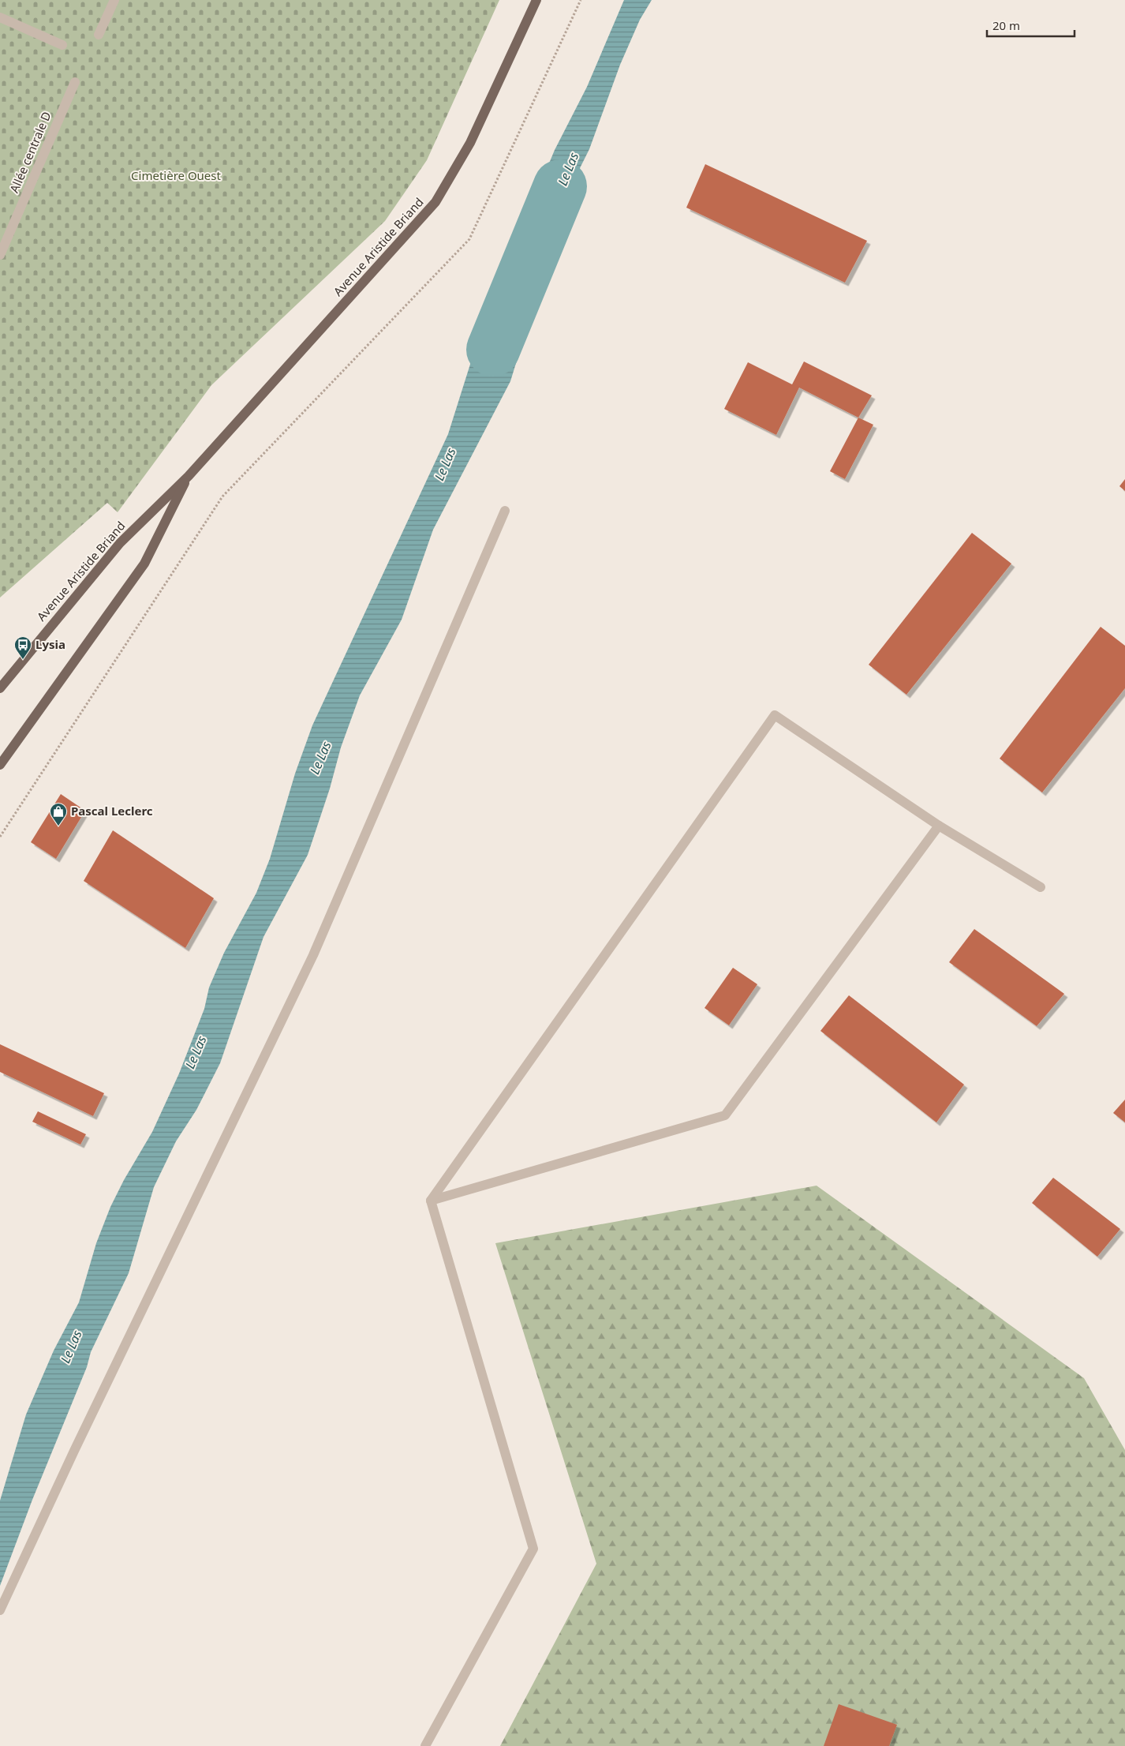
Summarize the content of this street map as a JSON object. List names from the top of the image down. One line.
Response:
{"streets":{"main road":["Avenue Aristide Briand"],"lane":["Allée centrale D"]},"water":["Le Las"],"parks":["Cimetière Ouest"],"places":{"bus stop":["Lysia"],"shop":["Pascal Leclerc"]},"scale_bar":"20 m"}
